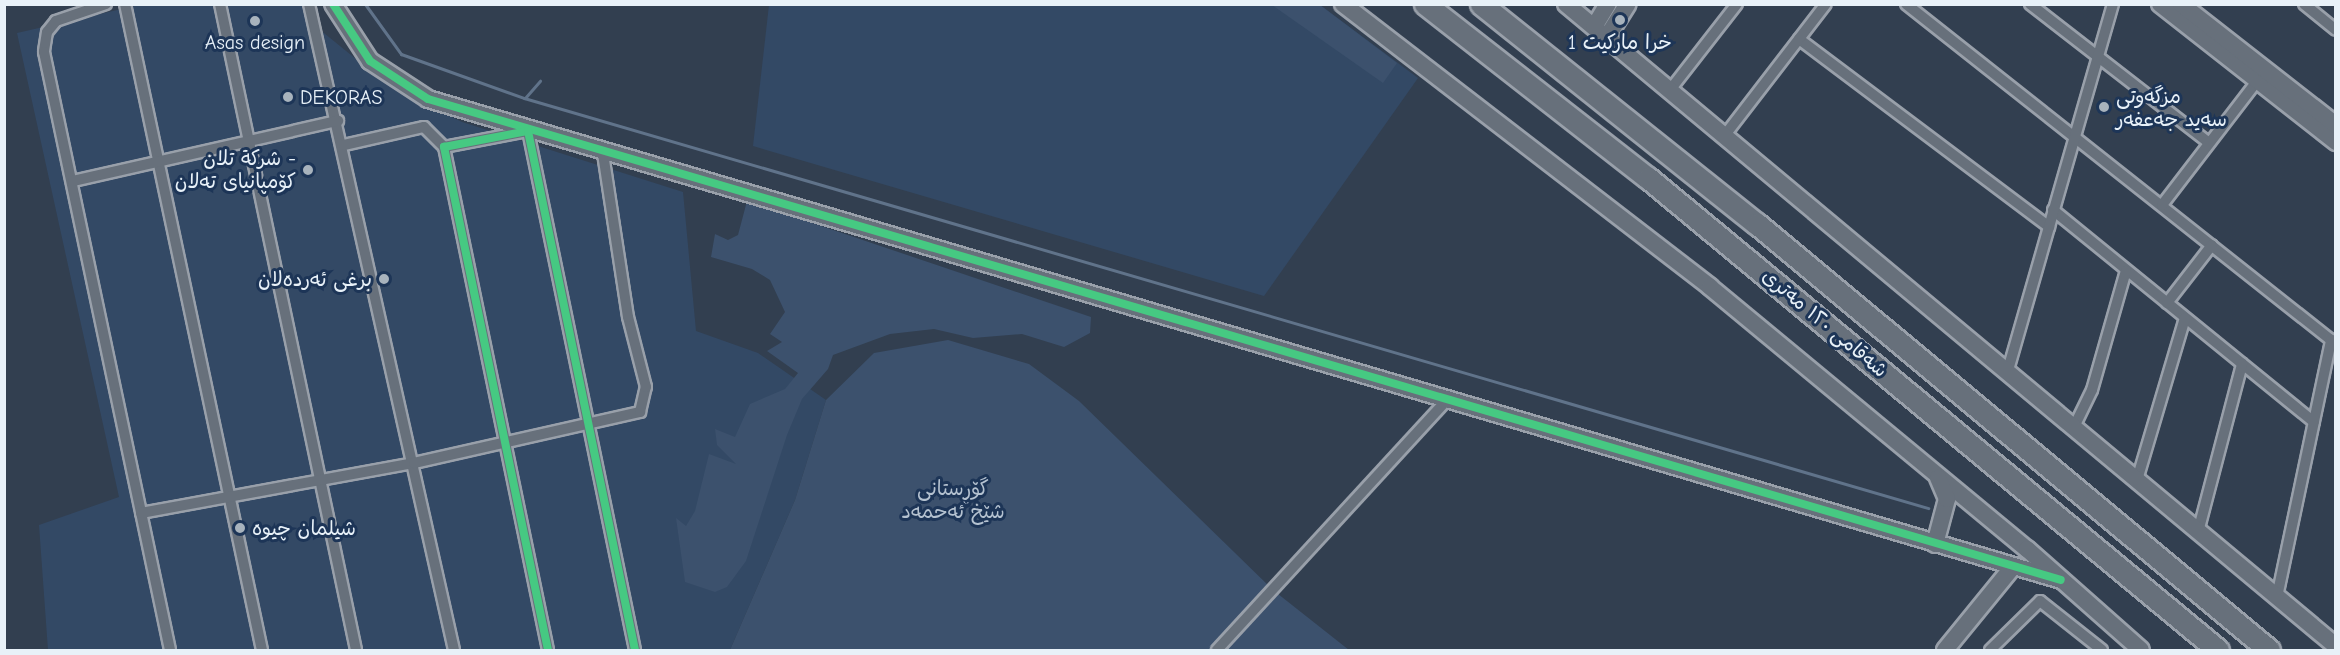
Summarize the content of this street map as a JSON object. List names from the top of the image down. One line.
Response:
{"streets":{"highway":["شەقامی ١٢٠ مەتری"]},"parks":["گۆڕستانی شێخ ئەحمەد"],"places":["خرا ماركيت 1","Asas design","DEKORAS","مزگەوتی سەید جەعفەر","شركة تلان - کۆمپانیای تەلان","برغی ئەردەلان","شيلمان چیوه"]}
